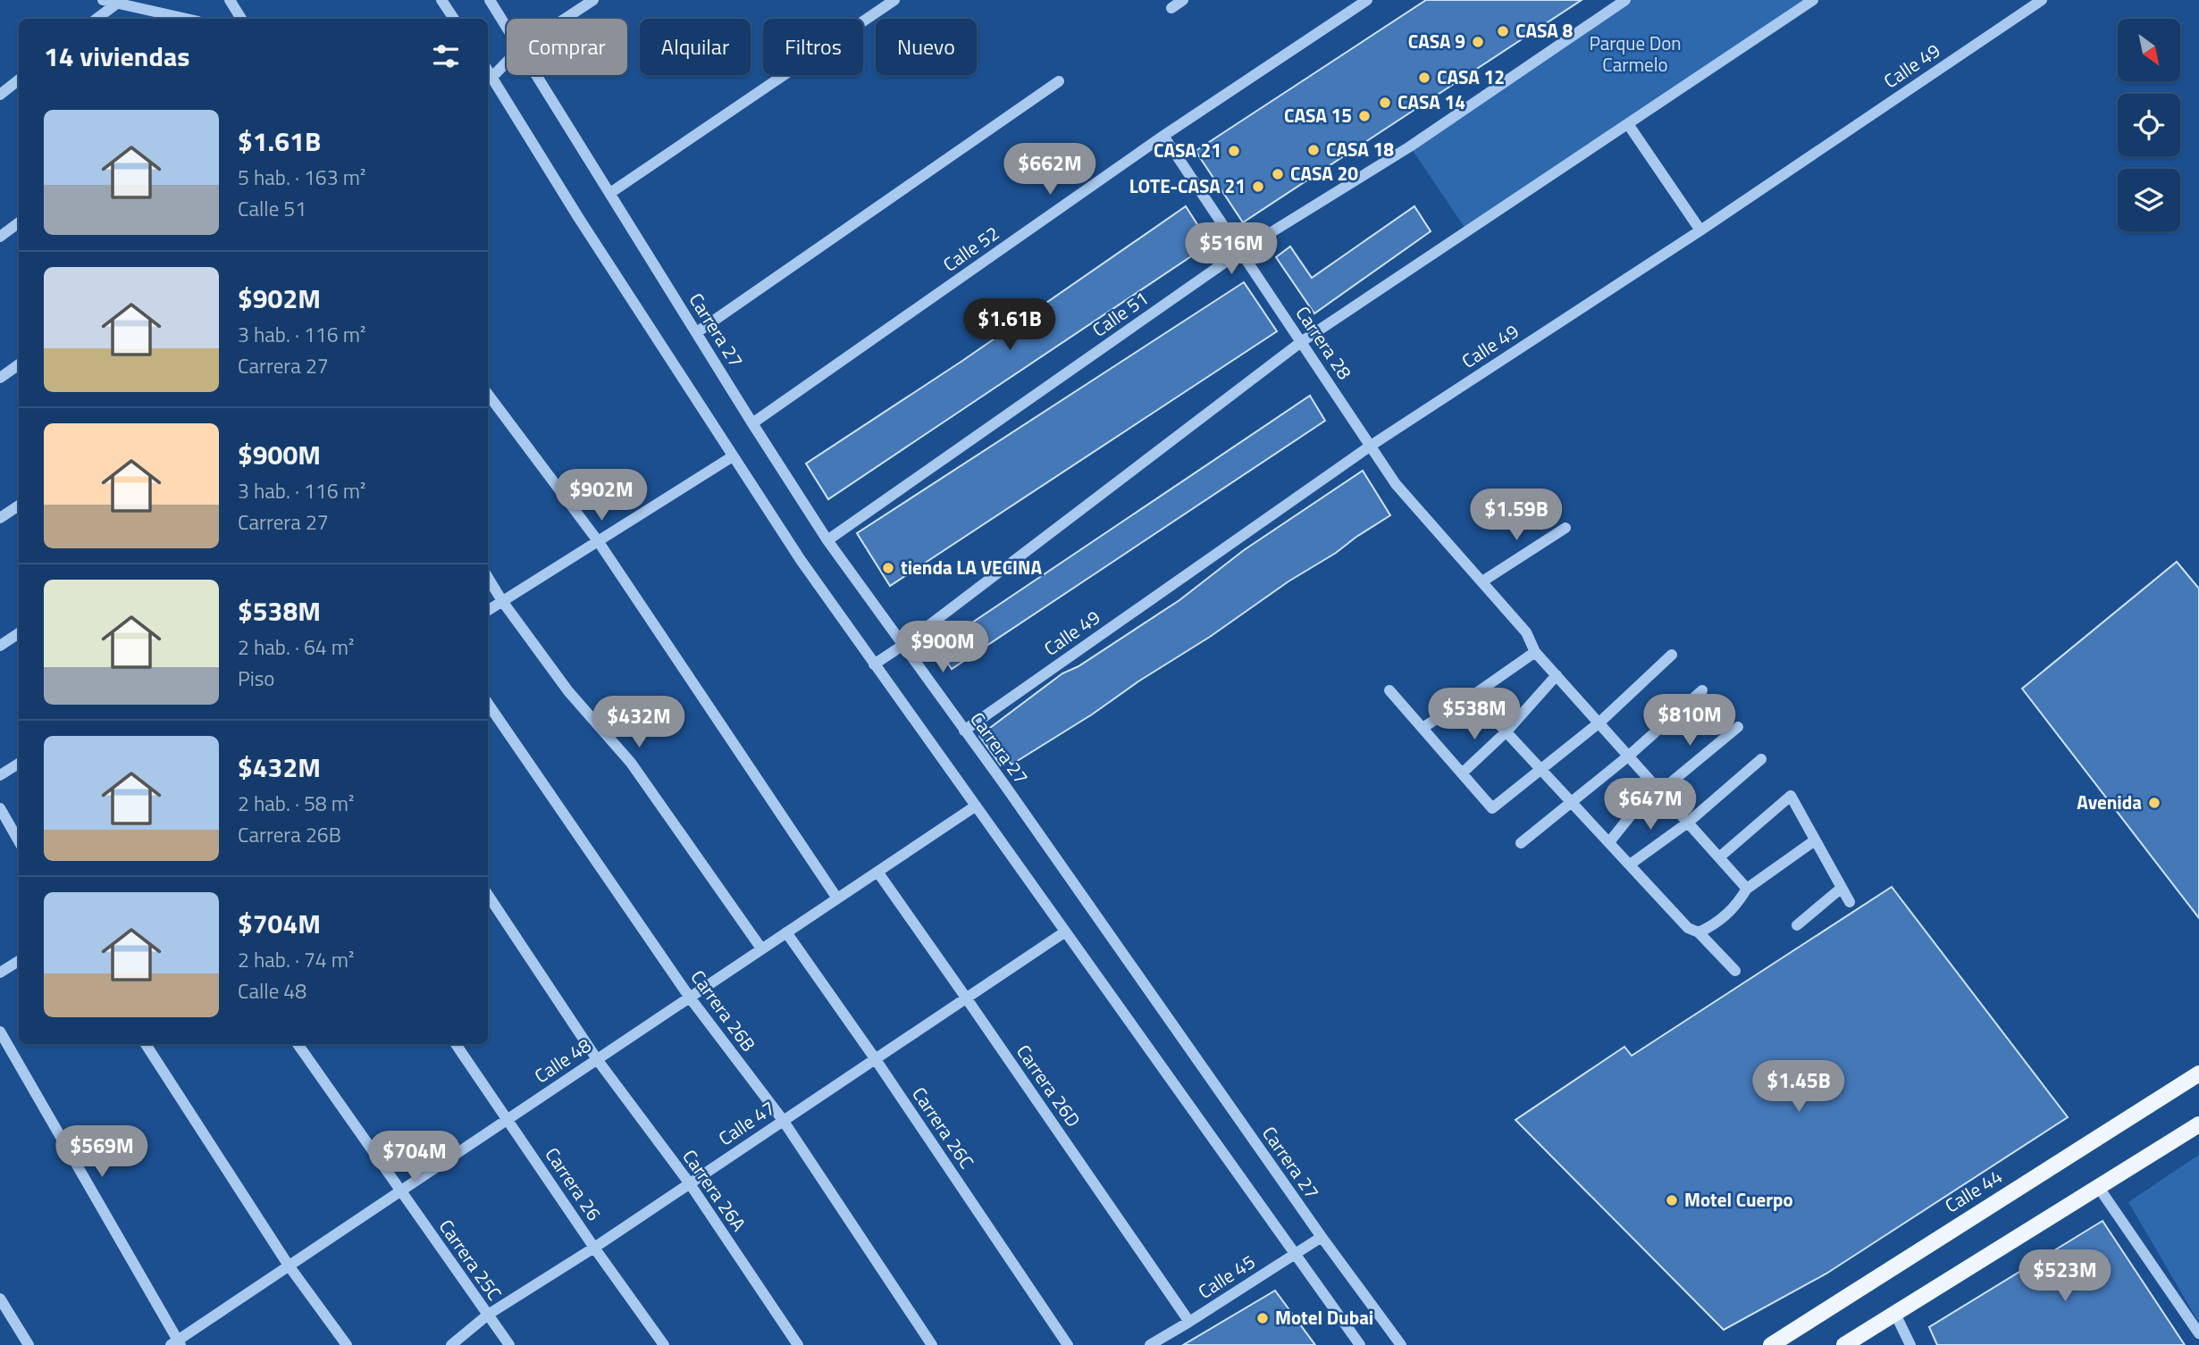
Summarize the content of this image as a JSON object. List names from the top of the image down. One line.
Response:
{"streets":{"main road":["Calle 44"],"street":["Calle 49","Calle 52","Calle 51","Carrera 27","Carrera 28","Carrera 26B","Calle 48","Carrera 26D","Calle 47","Carrera 26C","Carrera 26","Carrera 26A","Carrera 25C","Calle 45"]},"crossings":[["Calle 49","Carrera 27"],["Calle 49","Carrera 28"],["Calle 52","Carrera 27"],["Calle 52","Carrera 28"],["Calle 51","Carrera 27"],["Calle 51","Carrera 28"],["Carrera 27","Calle 45"],["Carrera 26B","Calle 48"],["Carrera 26B","Calle 47"],["Calle 48","Carrera 26D"],["Calle 48","Carrera 26C"],["Calle 48","Carrera 26"],["Calle 48","Carrera 26A"],["Calle 48","Carrera 25C"],["Carrera 26D","Calle 47"],["Carrera 26D","Calle 45"],["Calle 47","Carrera 26C"],["Calle 47","Carrera 26"],["Calle 47","Carrera 26A"],["Calle 47","Carrera 25C"]],"parks":["Parque Don Carmelo"],"places":["CASA 8","CASA 9","CASA 12","CASA 14","CASA 15","CASA 18","CASA 21","CASA 20","LOTE-CASA 21","tienda LA VECINA","Avenida","Motel Cuerpo","Motel Dubai"],"north":"bottom right","page":{"chip":["Comprar","Alquilar","Filtros","Nuevo"],"heading":"14 viviendas","list":[{"name":"$1.61B","note":"5 hab. · 163 m² · Calle 51"},{"name":"$902M","note":"3 hab. · 116 m² · Carrera 27"},{"name":"$900M","note":"3 hab. · 116 m² · Carrera 27"},{"name":"$538M","note":"2 hab. · 64 m² · Piso"},{"name":"$432M","note":"2 hab. · 58 m² · Carrera 26B"},{"name":"$704M","note":"2 hab. · 74 m² · Calle 48"}],"price":["$662M","$516M","$1.61B","$902M","$1.59B","$900M","$538M","$810M","$432M","$647M","$1.45B","$569M","$704M","$523M"]}}
